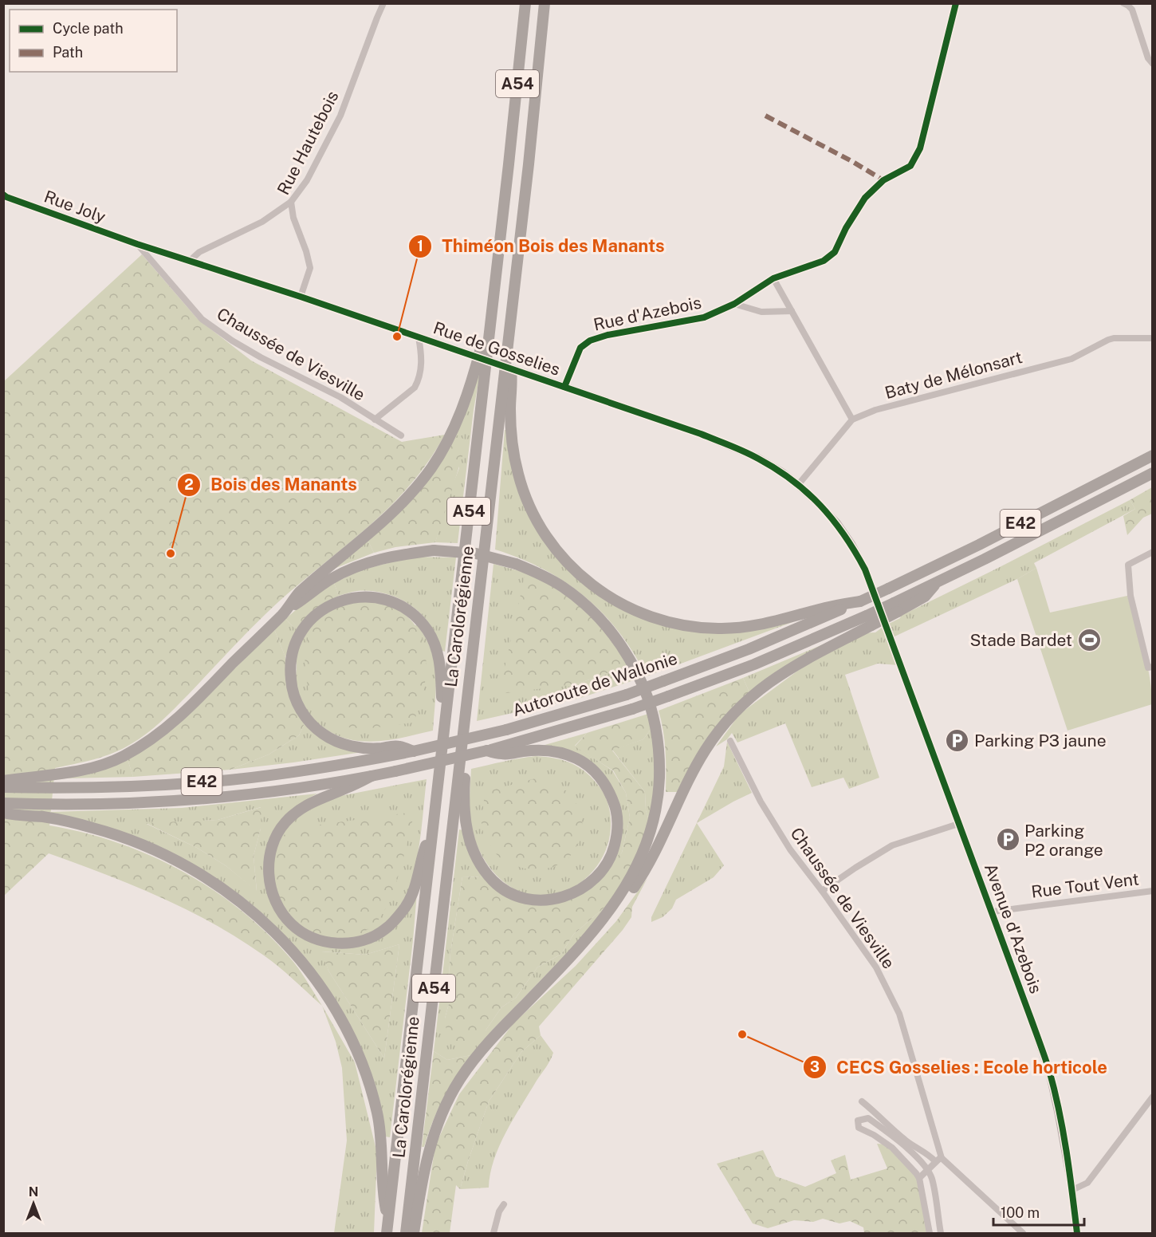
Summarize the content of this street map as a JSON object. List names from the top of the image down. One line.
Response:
{"streets":{"highway":["A54","E42","La Carolorégienne","Autoroute de Wallonie"],"street":["Rue Hautebois","Rue Joly","Rue d'Azebois","Rue de Gosselies","Chaussée de Viesville","Baty de Mélonsart","Rue Tout Vent","Avenue d'Azebois"]},"crossings":[["Rue Hautebois","Rue de Gosselies"],["Rue Joly","Rue de Gosselies"],["Rue Joly","Chaussée de Viesville"],["Rue d'Azebois","Rue de Gosselies"],["Rue de Gosselies","Chaussée de Viesville"],["Rue de Gosselies","Baty de Mélonsart"],["Rue de Gosselies","Avenue d'Azebois"],["E42","Autoroute de Wallonie"],["Rue Tout Vent","Avenue d'Azebois"]],"places":{"other":["Thiméon Bois des Manants","Bois des Manants","CECS Gosselies : Ecole horticole"],"sports":["Stade Bardet"],"parking":["Parking P3 jaune","Parking P2 orange"]},"legend":["Cycle path","Path"],"scale_bar":"100 m","north":"top"}
